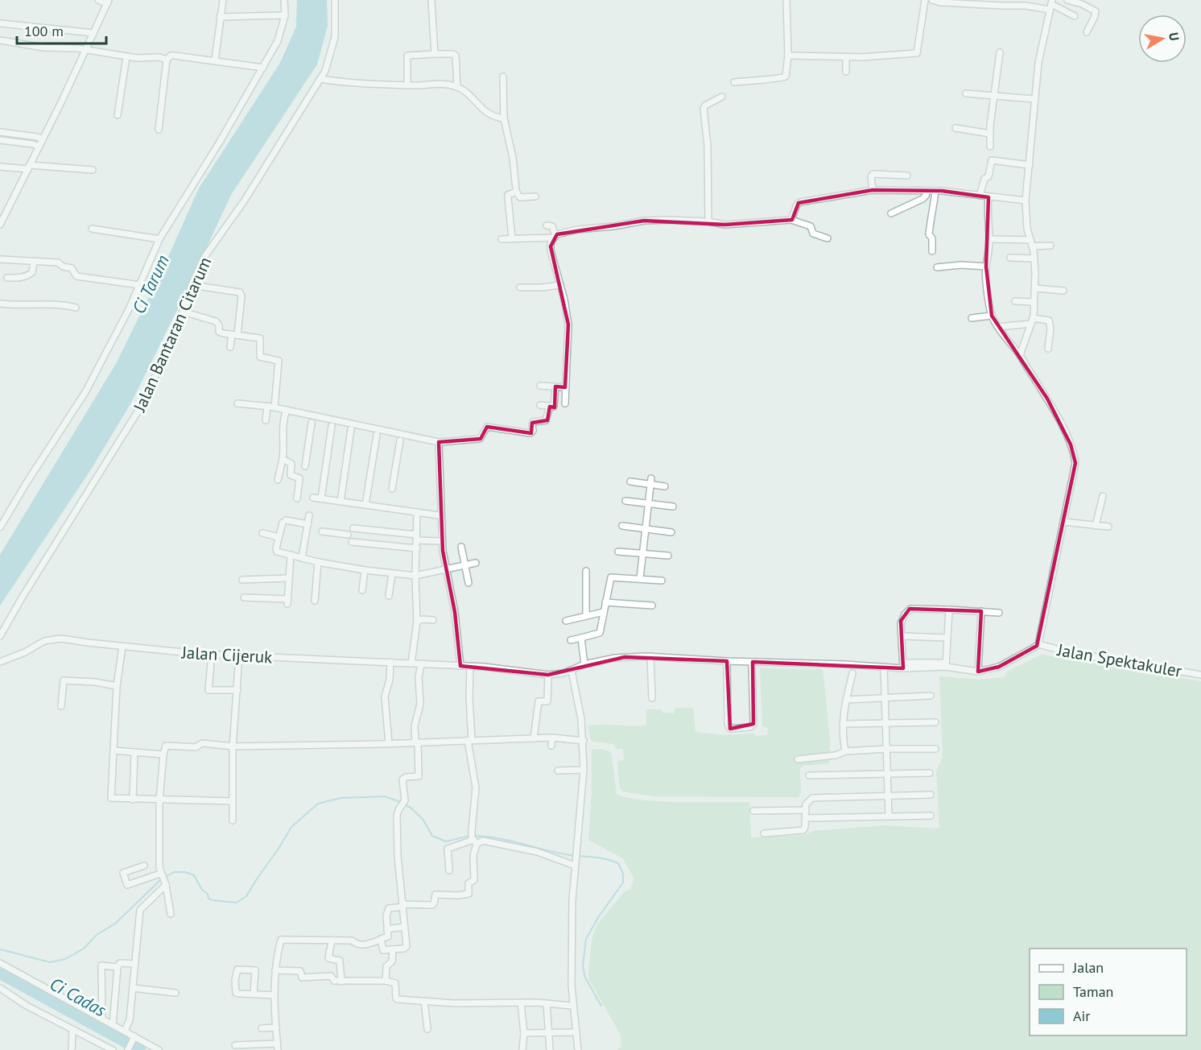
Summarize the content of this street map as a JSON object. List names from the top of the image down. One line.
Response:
{"streets":{"street":["Jalan Bantaran Citarum","Jalan Cijeruk","Jalan Spektakuler"]},"water":["Ci Tarum","Ci Cadas"],"legend":["Jalan","Taman","Air"],"scale_bar":"100 m","north":"right"}
